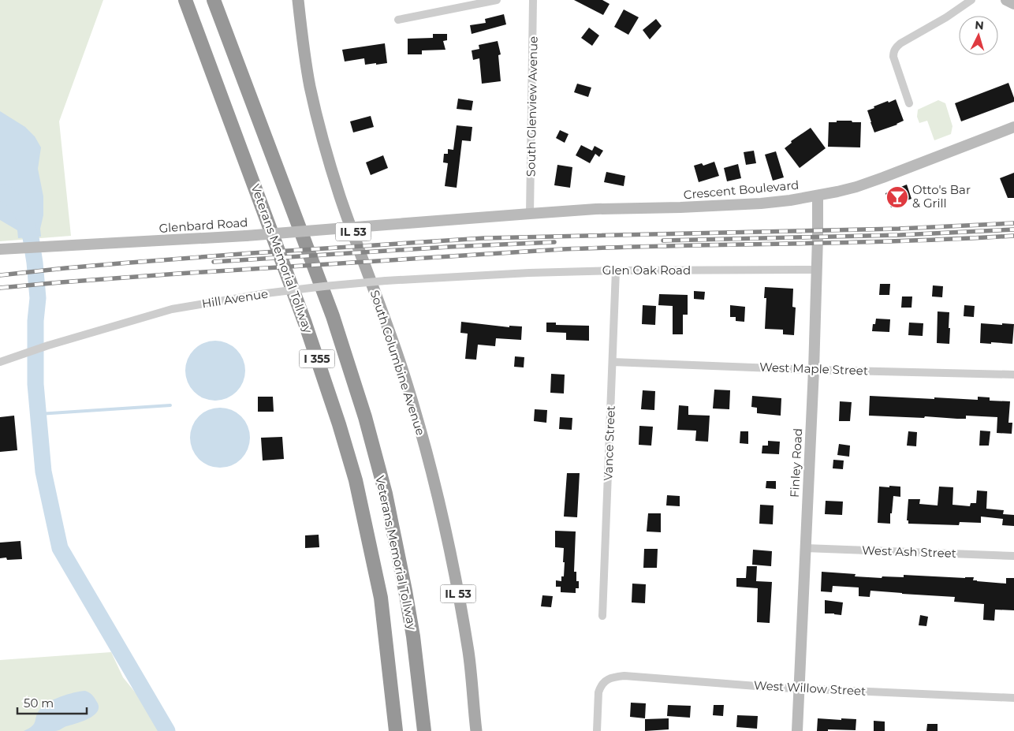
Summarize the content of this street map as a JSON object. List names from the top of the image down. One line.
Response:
{"streets":{"highway":["Veterans Memorial Tollway","I 355"],"main road":["IL 53","South Columbine Avenue"],"street":["South Glenview Avenue","Crescent Boulevard","Glenbard Road","Glen Oak Road","Hill Avenue","West Maple Street","Vance Street","Finley Road","West Ash Street","West Willow Street"]},"crossings":[["South Glenview Avenue","Crescent Boulevard"],["South Glenview Avenue","Glenbard Road"],["Crescent Boulevard","Glenbard Road"],["Crescent Boulevard","Finley Road"],["Glen Oak Road","Hill Avenue"],["Glen Oak Road","Vance Street"],["Glen Oak Road","Finley Road"],["West Maple Street","Vance Street"],["West Maple Street","Finley Road"],["Finley Road","West Ash Street"],["Finley Road","West Willow Street"]],"places":{"bar":["Otto's Bar & Grill"]},"scale_bar":"50 m","north":"top"}
